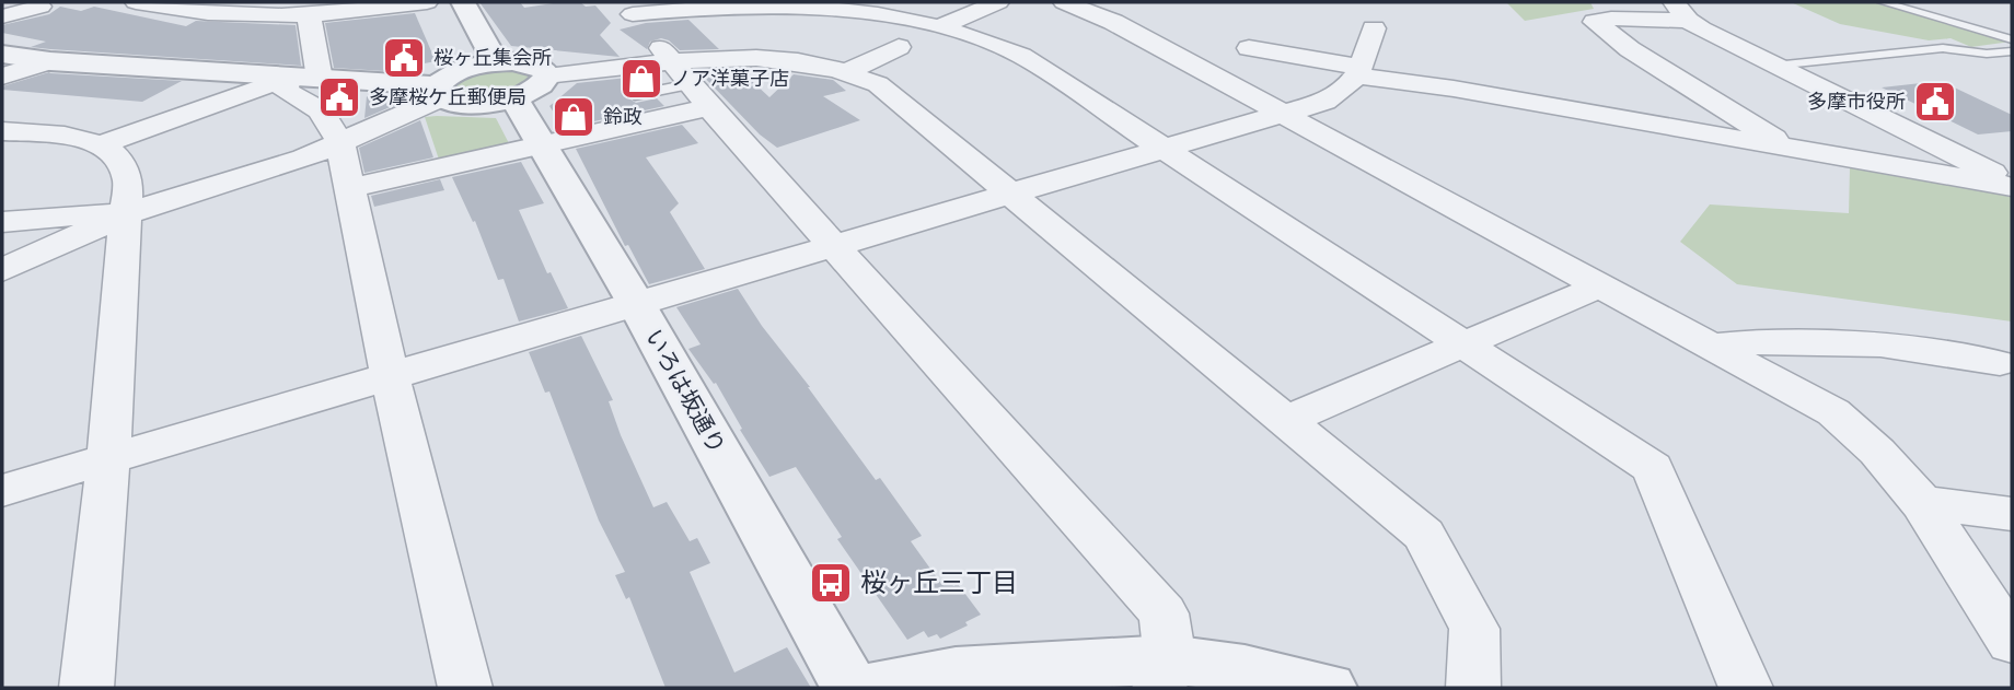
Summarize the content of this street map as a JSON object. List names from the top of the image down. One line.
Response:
{"streets":{"street":["いろは坂通り"]},"places":{"public building":["桜ヶ丘集会所","多摩桜ケ丘郵便局","多摩市役所"],"shop":["ノア洋菓子店","鈴政"],"bus stop":["桜ヶ丘三丁目"]}}
